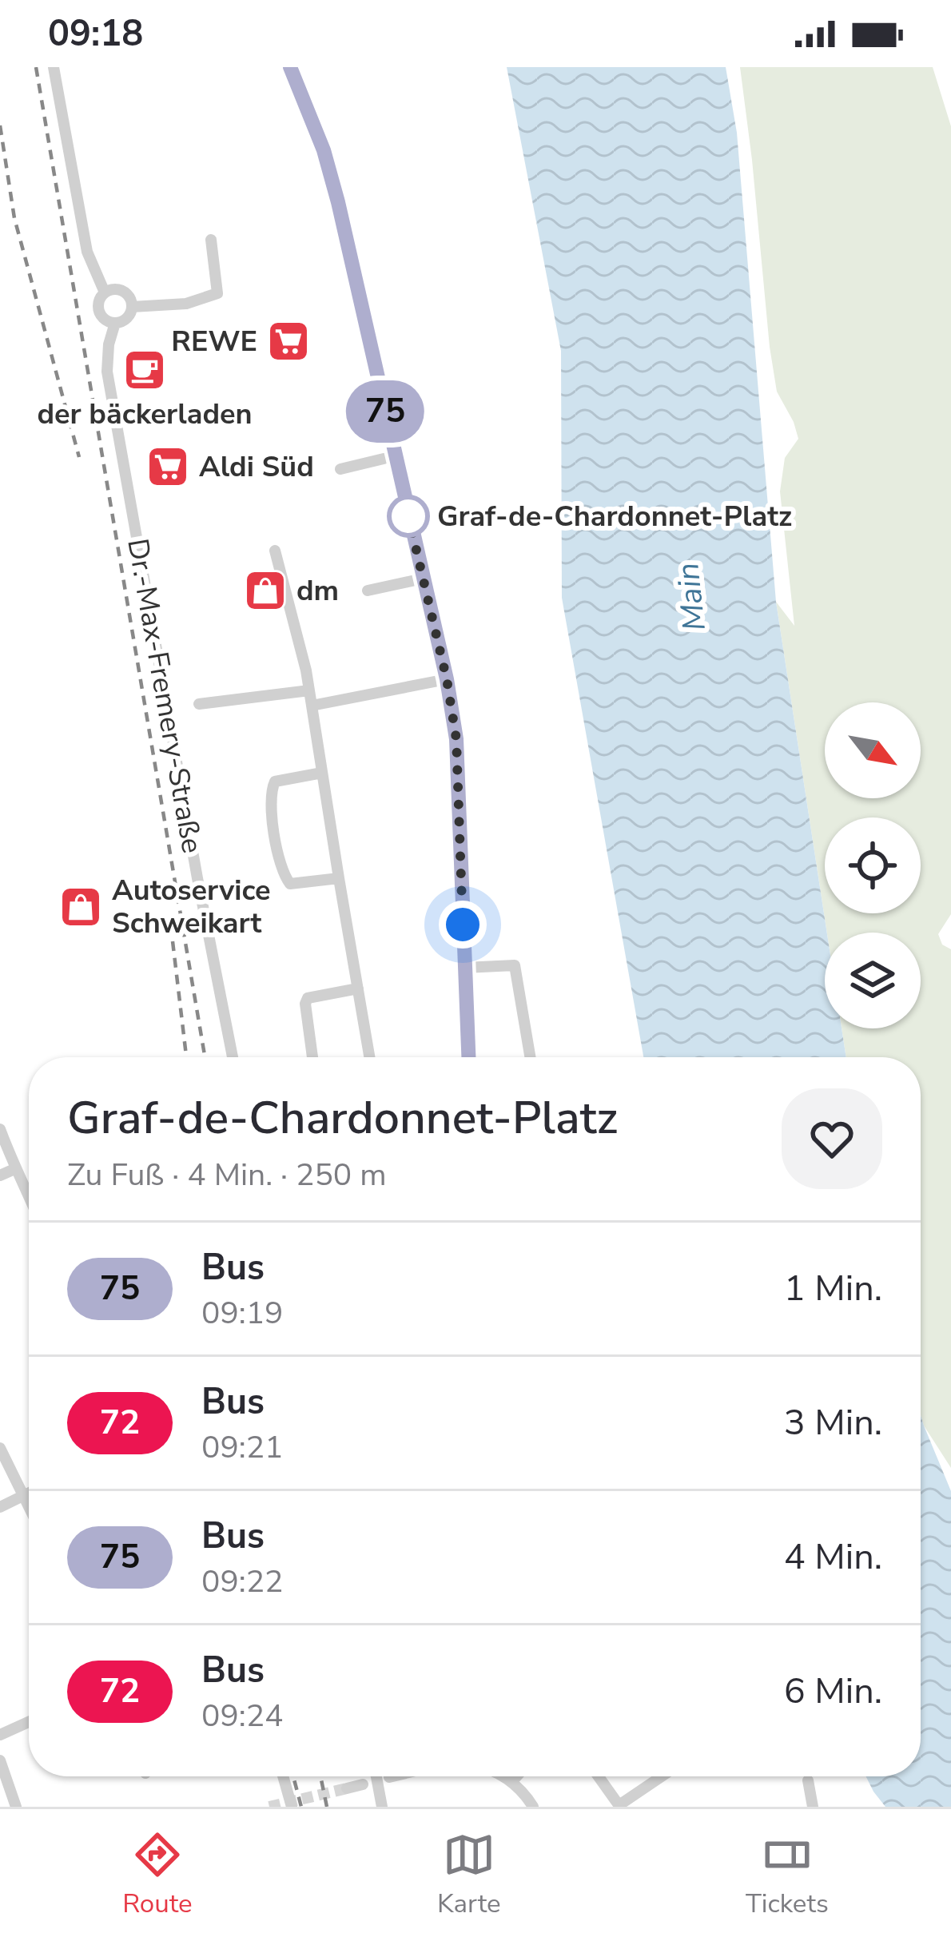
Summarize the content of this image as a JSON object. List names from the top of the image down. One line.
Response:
{"streets":{"street":["Dr.-Max-Fremery-Straße"]},"water":["Main"],"places":{"supermarket":["REWE","Aldi Süd"],"cafe":["der bäckerladen"],"other":["Graf-de-Chardonnet-Platz"],"shop":["dm","Autoservice Schweikart"]},"lines":["bus line 75"],"north":"bottom right","page":{"status":"09:18","on_map":"75","heading":["Graf-de-Chardonnet-Platz","Zu Fuß · 4 Min. · 250 m"],"list":[{"mark":"75","name":"Bus","note":"09:19","value":"1 Min."},{"mark":"72","name":"Bus","note":"09:21","value":"3 Min."},{"mark":"75","name":"Bus","note":"09:22","value":"4 Min."},{"mark":"72","name":"Bus","note":"09:24","value":"6 Min."}],"tabs":["Route","Karte","Tickets"]}}
